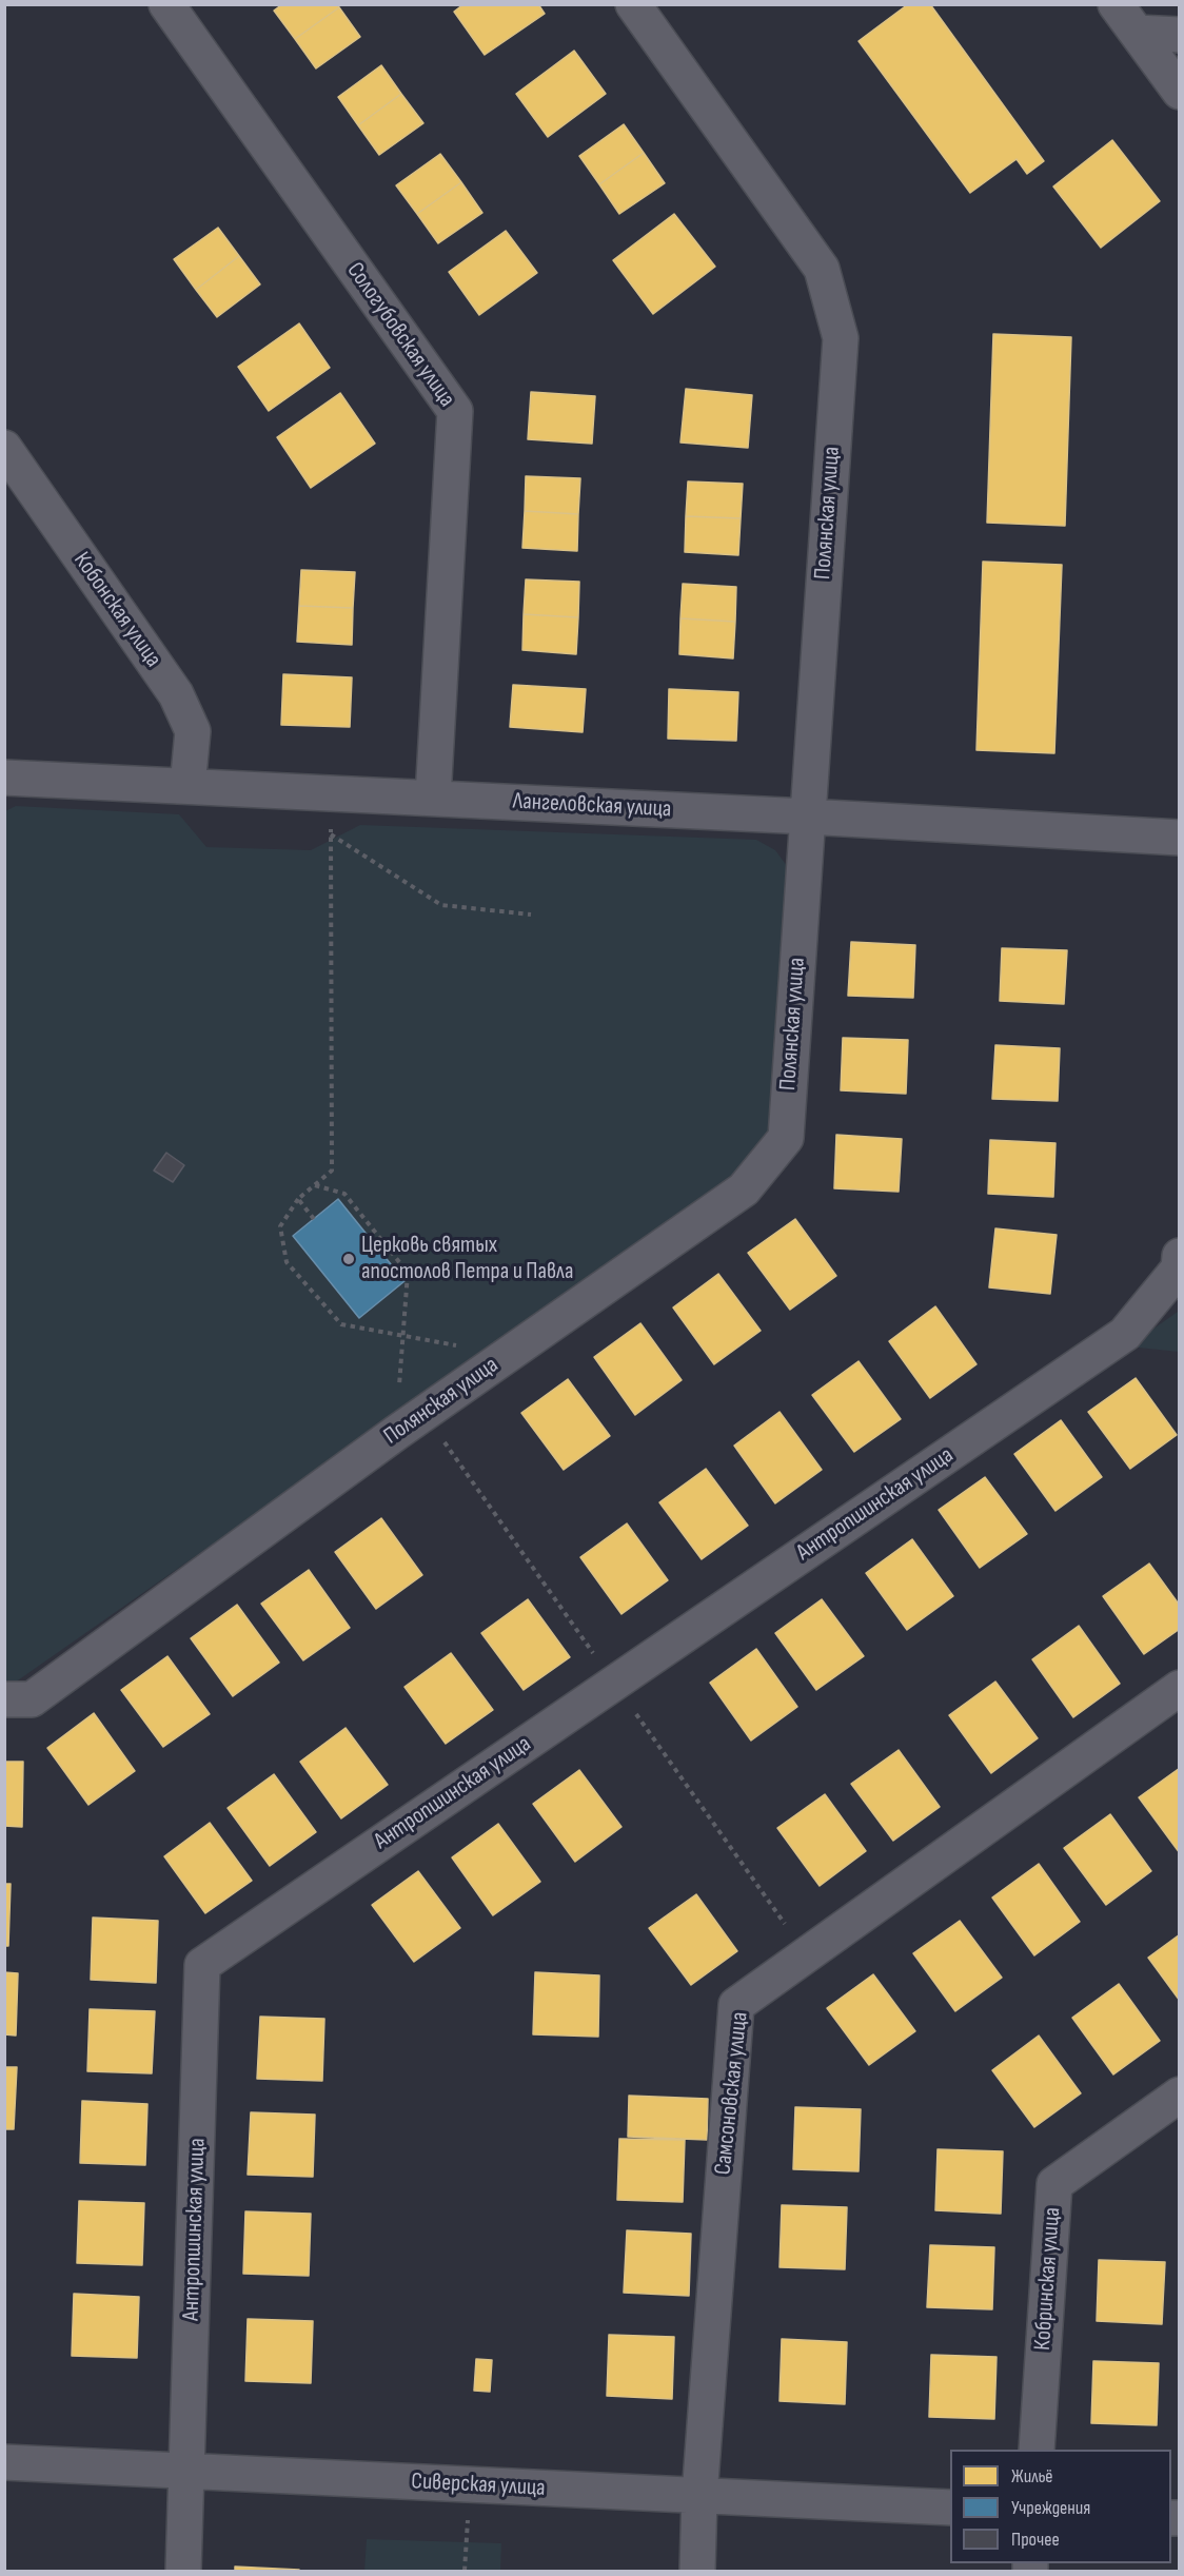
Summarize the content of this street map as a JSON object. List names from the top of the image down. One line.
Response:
{"streets":{"street":["Сологубовская улица","Полянская улица","Кобонская улица","Лангеловская улица","Антропшинская улица","Самсоновская улица","Кобринская улица","Сиверская улица"]},"crossings":[["Сологубовская улица","Лангеловская улица"],["Полянская улица","Лангеловская улица"],["Кобонская улица","Лангеловская улица"],["Антропшинская улица","Сиверская улица"],["Самсоновская улица","Сиверская улица"]],"places":["Церковь святых апостолов Петра и Павла"],"legend":["Жильё","Учреждения","Прочее"]}
